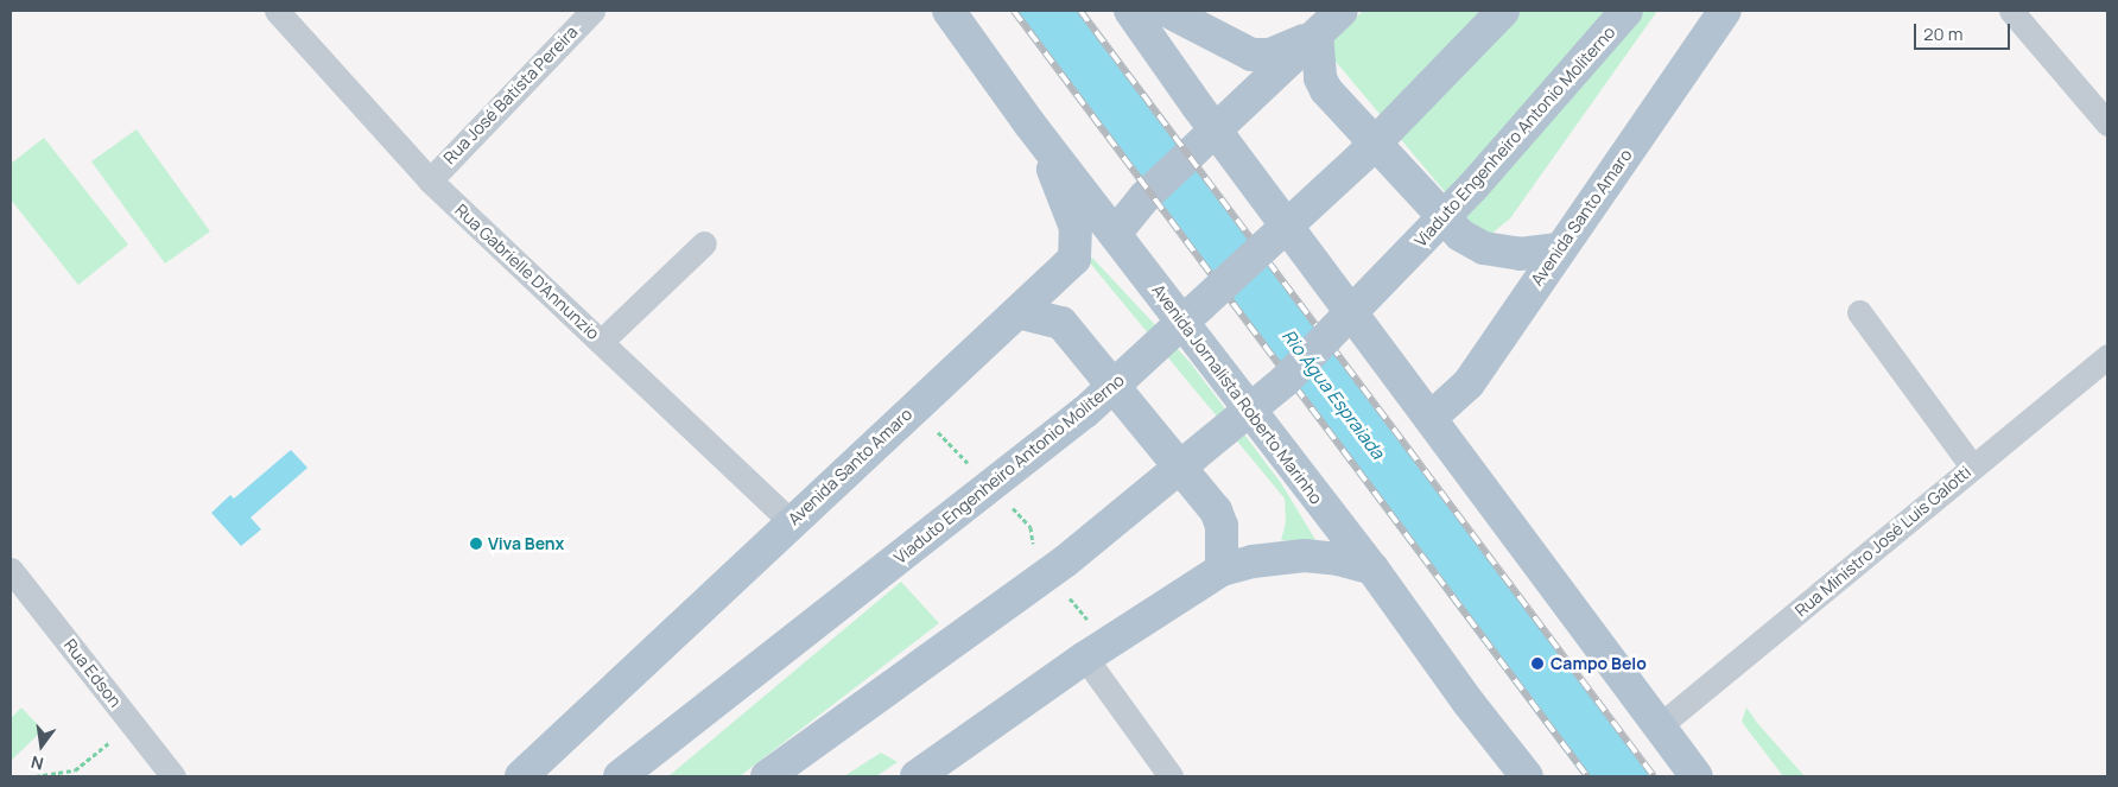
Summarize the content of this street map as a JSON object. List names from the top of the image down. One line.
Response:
{"streets":{"main road":["Viaduto Engenheiro Antonio Moliterno","Avenida Santo Amaro","Avenida Jornalista Roberto Marinho"],"street":["Rua José Batista Pereira","Rua Gabrielle D'Annunzio","Rua Ministro José Luis Galotti","Rua Edson"]},"crossings":[["Rua José Batista Pereira","Rua Gabrielle D'Annunzio"],["Avenida Santo Amaro","Rua Gabrielle D'Annunzio"],["Avenida Santo Amaro","Avenida Jornalista Roberto Marinho"]],"water":["Rio Água Espraiada"],"places":["Viva Benx","Campo Belo"],"scale_bar":"20 m","north":"bottom"}
